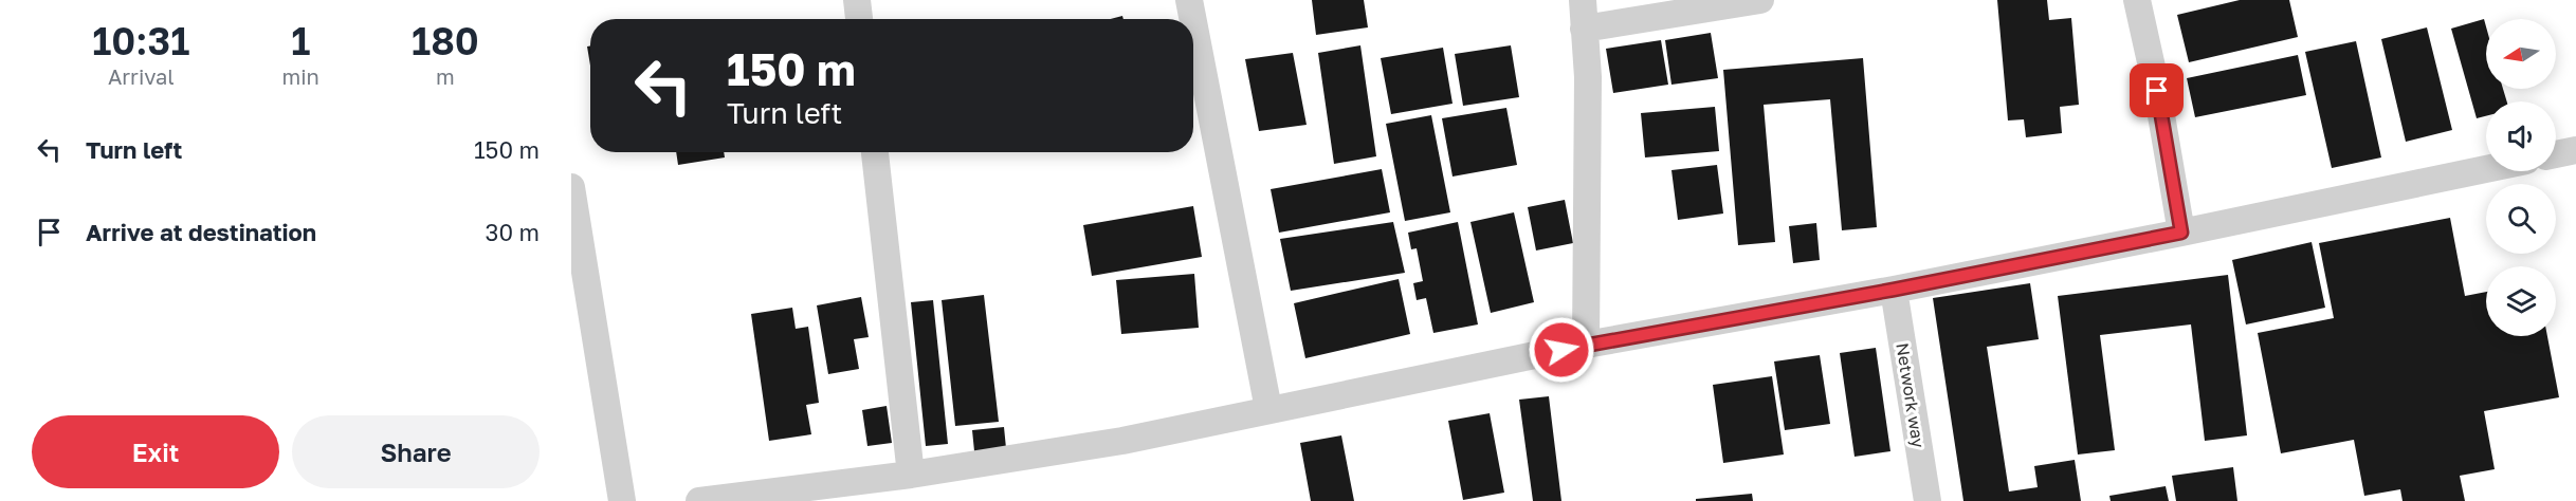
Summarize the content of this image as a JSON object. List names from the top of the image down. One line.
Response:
{"streets":{"street":["Network way"]},"north":"left","page":{"eta":["10:31","Arrival","1","min","180","m"],"turn":["150 m","Turn left"],"list":[{"name":"Turn left","value":"150 m"},{"name":"Arrive at destination","value":"30 m"}],"buttons":["Exit","Share"]}}
